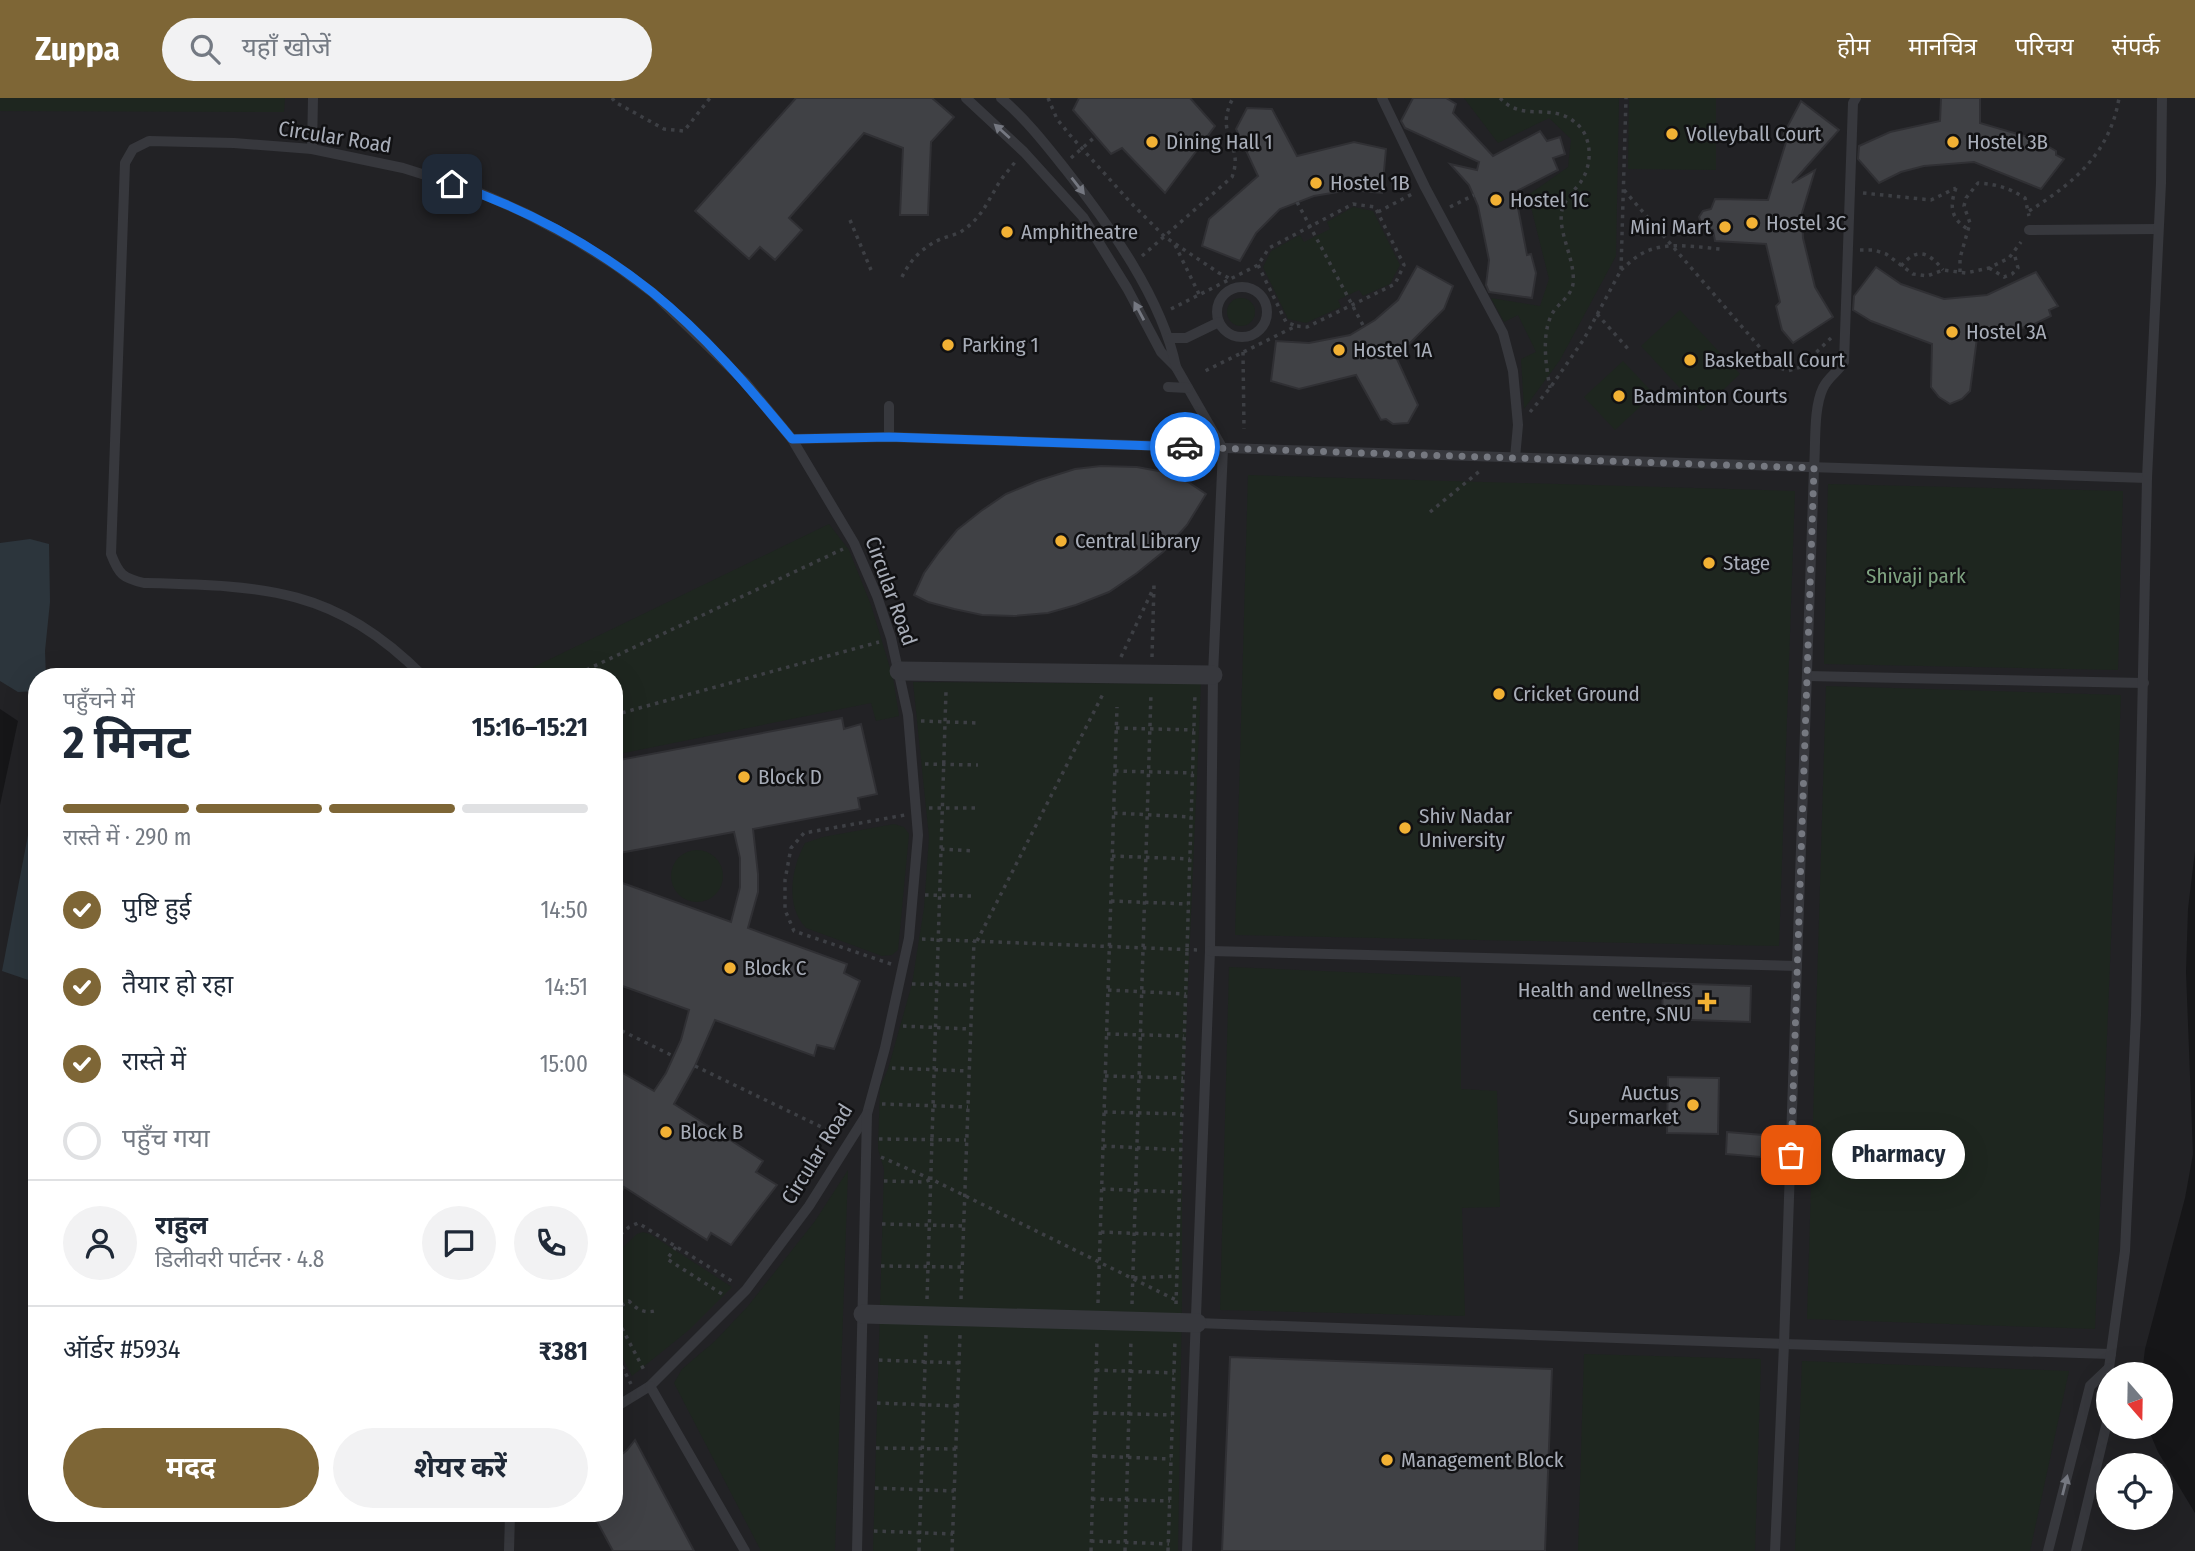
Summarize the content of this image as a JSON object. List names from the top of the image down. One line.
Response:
{"streets":{"lane":["Circular Road"]},"parks":["Shivaji park"],"places":{"other":["Volleyball Court","Dining Hall 1","Hostel 3B","Hostel 1B","Hostel 1C","Hostel 3C","Mini Mart","Amphitheatre","Hostel 3A","Parking 1","Hostel 1A","Basketball Court","Badminton Courts","Central Library","Stage","Cricket Ground","Block D","Shiv Nadar University","Block C","Auctus Supermarket","Block B","Pharmacy","Management Block"],"health":["Health and wellness centre, SNU"]},"north":"bottom","page":{"header":"Zuppa","search":"यहाँ खोजें","nav":["होम","मानचित्र","परिचय","संपर्क"],"heading":["2 मिनट","पहुँचने में","15:16–15:21"],"panel":["राहुल","डिलीवरी पार्टनर · 4.8","ऑर्डर #5934","₹381"],"bar":"रास्ते में · 290 m","list":[["पुष्टि हुई","14:50"],["तैयार हो रहा","14:51"],["रास्ते में","15:00"],"पहुँच गया"],"bubble":"Pharmacy","buttons":["मदद","शेयर करें"]}}
